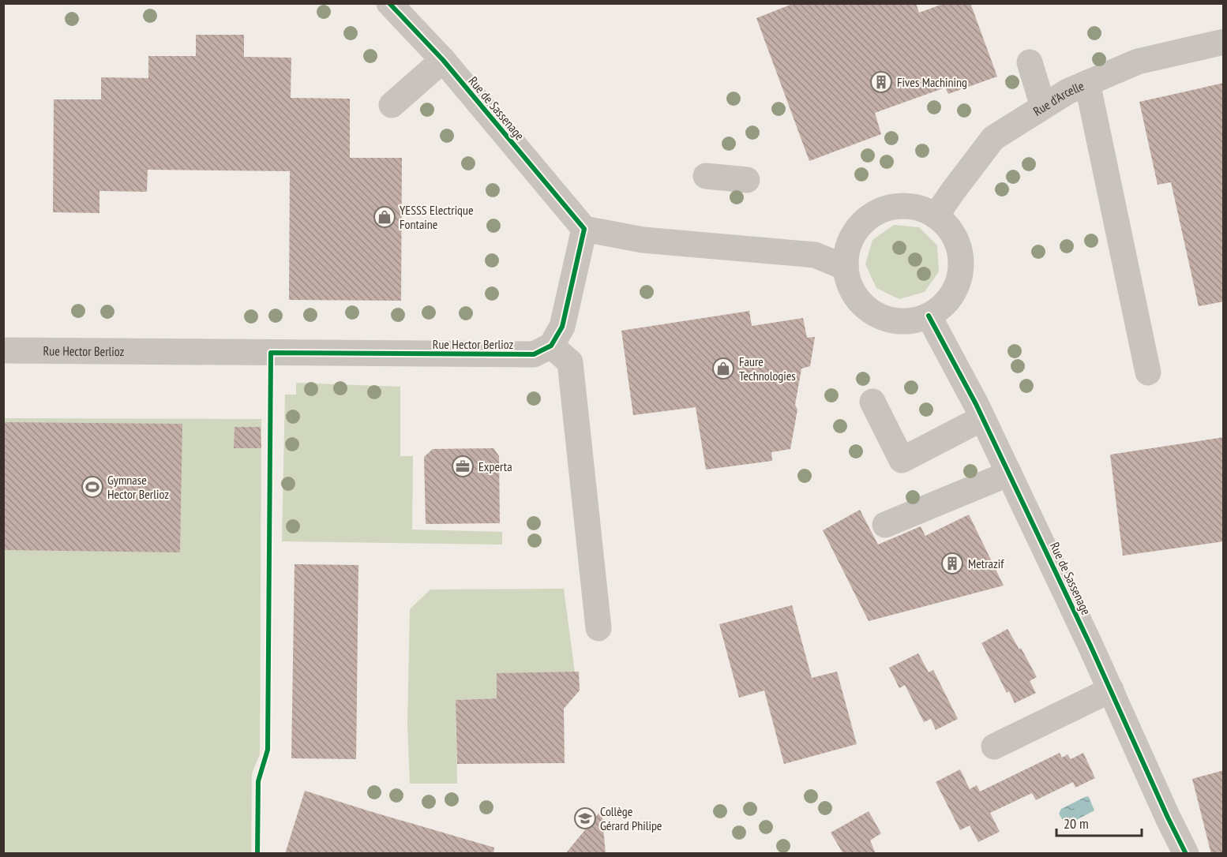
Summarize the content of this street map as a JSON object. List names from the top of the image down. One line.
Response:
{"streets":{"street":["Rue d'Arcelle","Rue de Sassenage","Rue Hector Berlioz"]},"crossings":[["Rue d'Arcelle","Rue de Sassenage"]],"places":{"building":["Fives Machining","Metrazif"],"shop":["YESSS Electrique Fontaine","Faure Technologies"],"office":["Experta"],"sports":["Gymnase Hector Berlioz"],"school or university":["Collège Gérard Philipe"]},"scale_bar":"20 m"}
